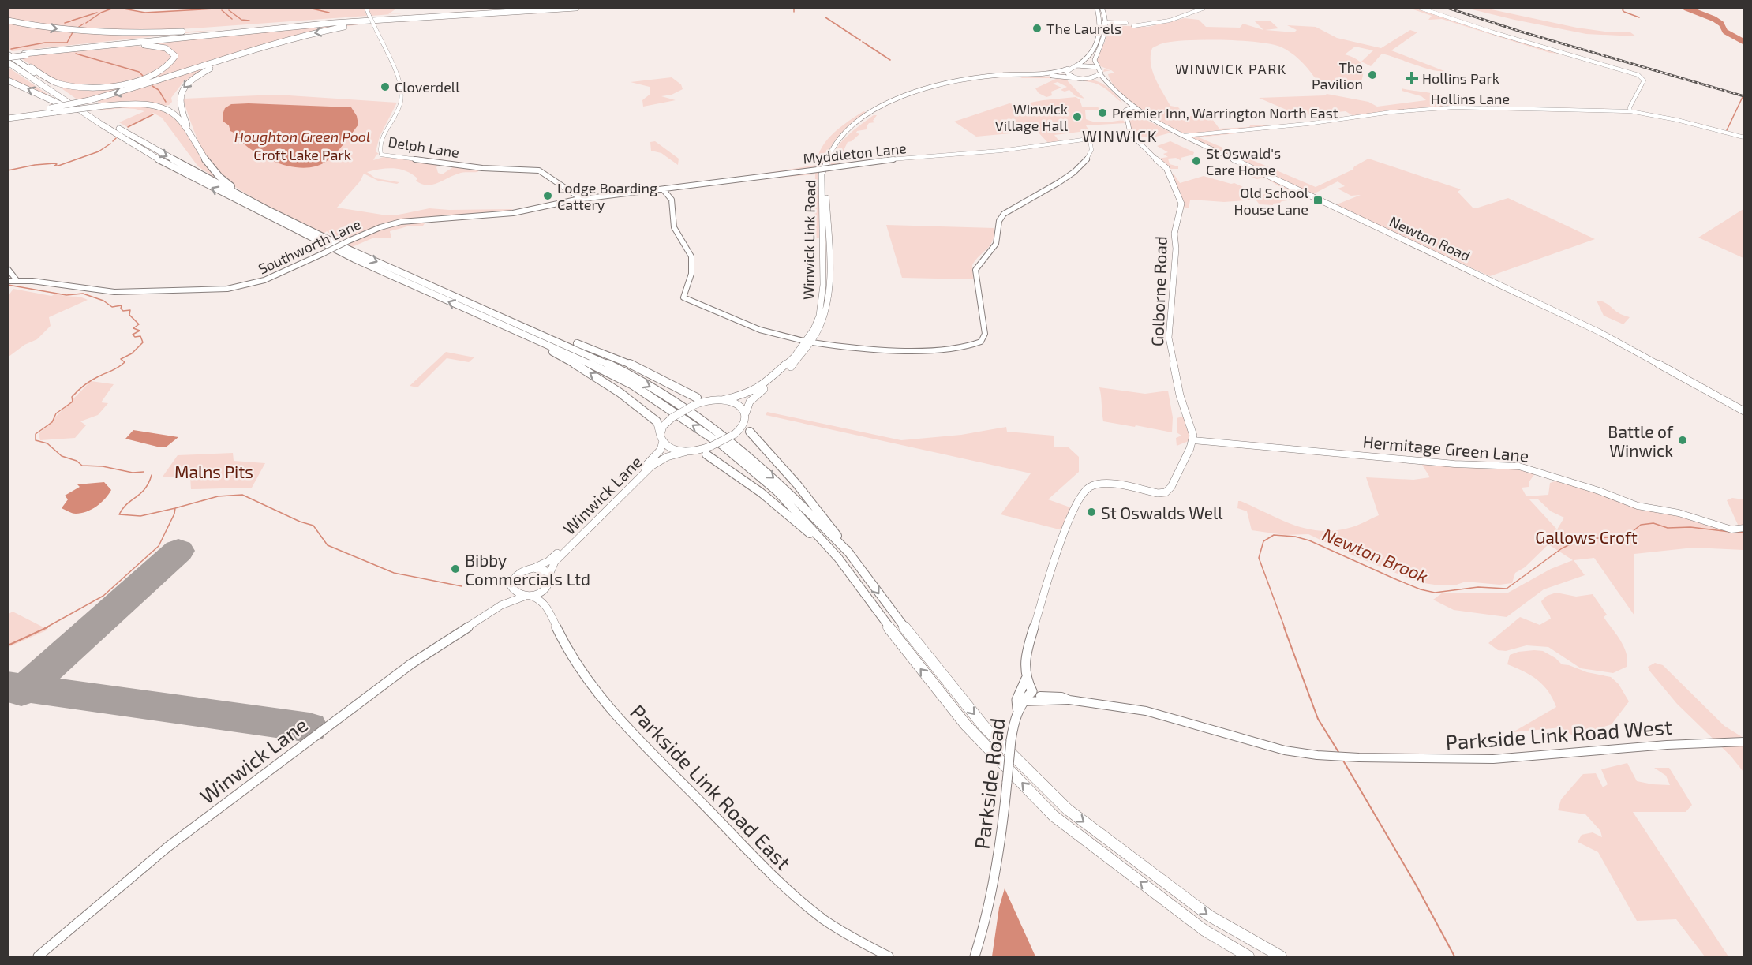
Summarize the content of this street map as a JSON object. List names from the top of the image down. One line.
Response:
{"streets":{"main road":["Newton Road","Winwick Link Road","Golborne Road","Winwick Lane","Parkside Link Road West","Parkside Road","Parkside Link Road East"],"street":["Hollins Lane","Delph Lane","Myddleton Lane","Southworth Lane","Hermitage Green Lane"]},"crossings":[["Hollins Lane","Newton Road"],["Delph Lane","Myddleton Lane"],["Delph Lane","Southworth Lane"],["Myddleton Lane","Southworth Lane"],["Myddleton Lane","Golborne Road"],["Newton Road","Winwick Link Road"],["Winwick Link Road","Winwick Lane"],["Golborne Road","Hermitage Green Lane"],["Parkside Link Road West","Parkside Road"]],"districts":["WINWICK PARK","WINWICK"],"water":["Houghton Green Pool","Newton Brook"],"parks":["Croft Lake Park","Malns Pits","Gallows Croft"],"places":{"other":["The Laurels","The Pavilion","Cloverdell","Premier Inn, Warrington North East","Winwick Village Hall","St Oswald's Care Home","Lodge Boarding Cattery","Battle of Winwick","St Oswalds Well","Bibby Commercials Ltd"],"health":["Hollins Park"],"transit":["Old School House Lane"]}}
